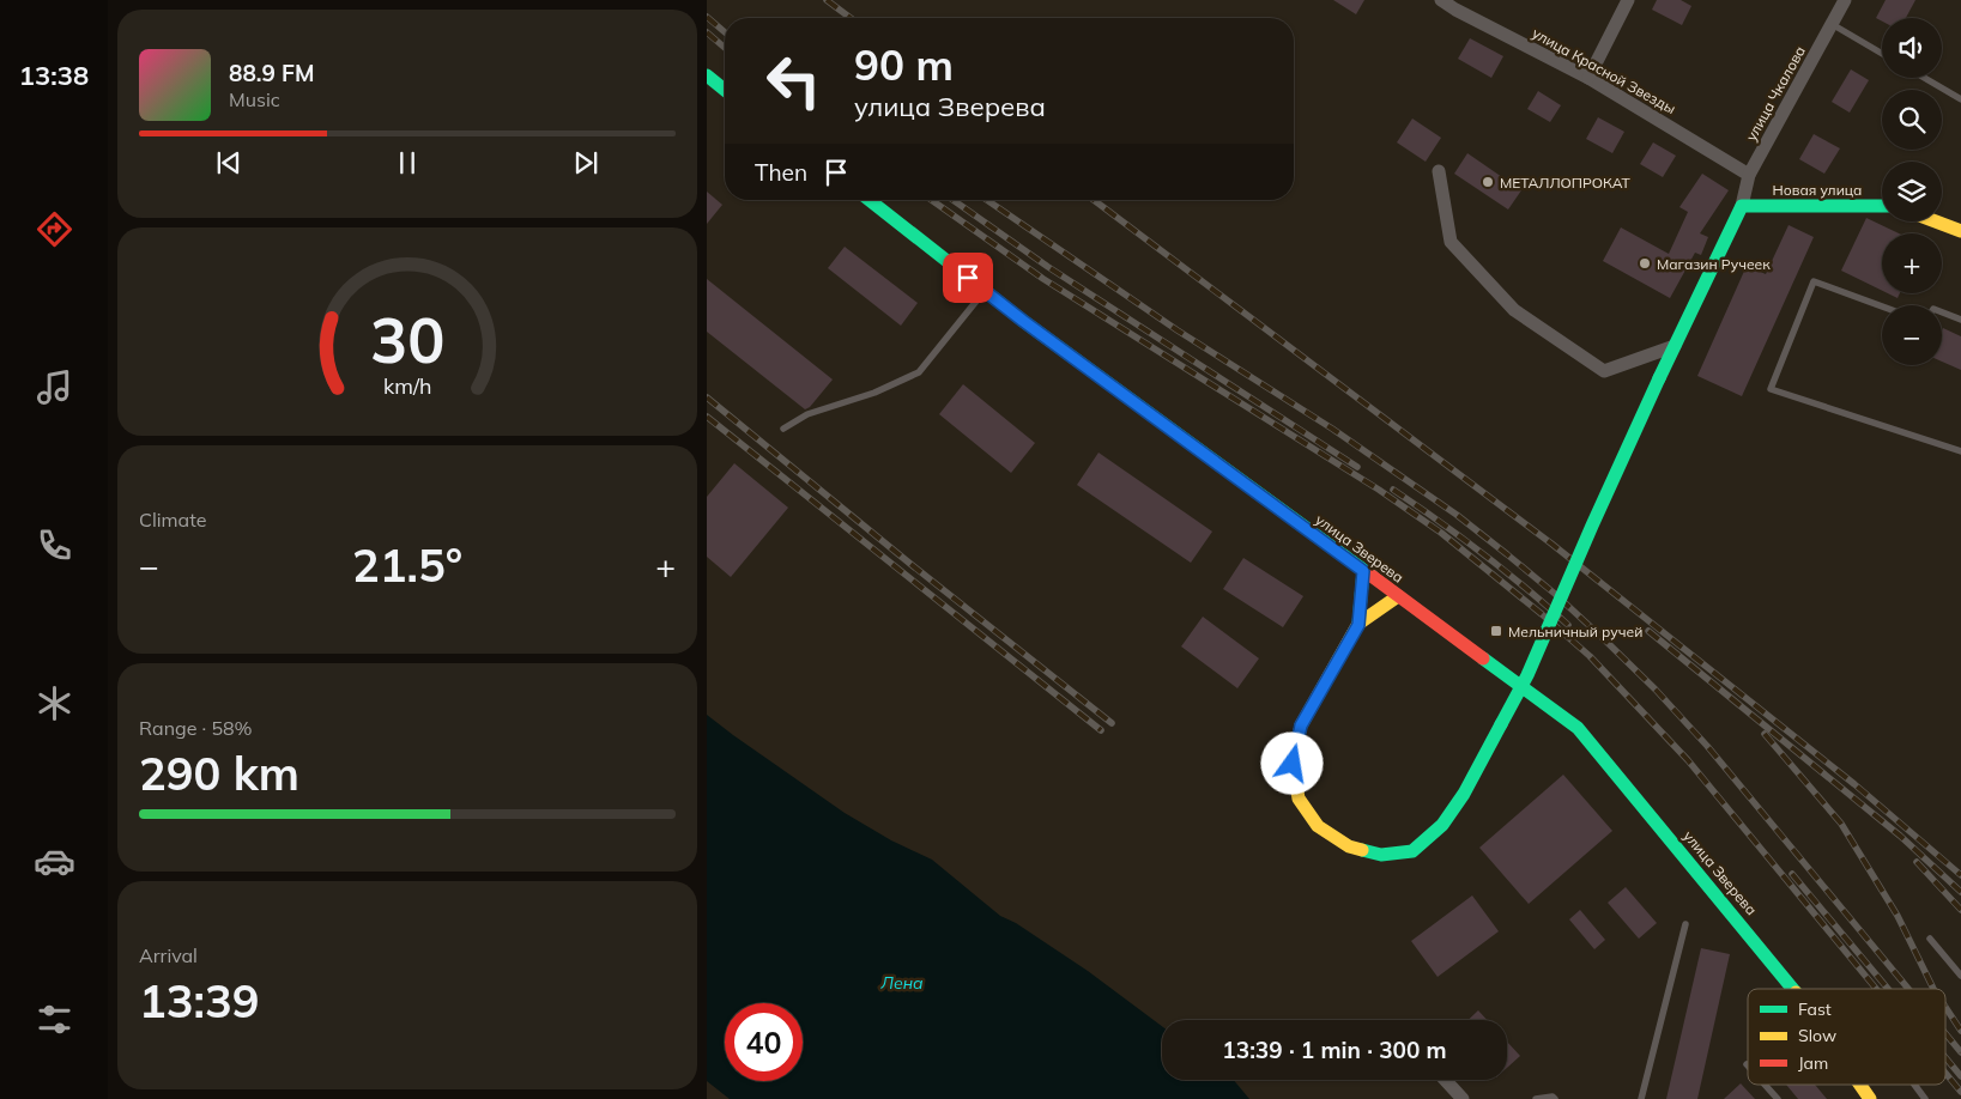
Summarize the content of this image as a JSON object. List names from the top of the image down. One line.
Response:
{"streets":{"main road":["Новая улица","улица Зверева"],"street":["улица Красной Звезды","улица Чкалова"]},"crossings":[["улица Красной Звезды","улица Чкалова"],["улица Чкалова","Новая улица"]],"water":["Лена"],"places":{"other":["МЕТАЛЛОПРОКАТ","Магазин Ручеек"],"transit":["Мельничный ручей"]},"legend":["Fast","Slow","Jam"],"page":{"tabs":"13:38","map_buttons":["+","−"],"turn":["90 m","улица Зверева"],"song":["88.9 FM","Music"],"then":"Then","tile":["Climate",["Range · 58%","290 km"],["Arrival","13:39"]],"heat":["−","21.5°","+"],"limit":"40","trip":"13:39 · 1 min · 300 m","gauge":["30","km/h"]}}
